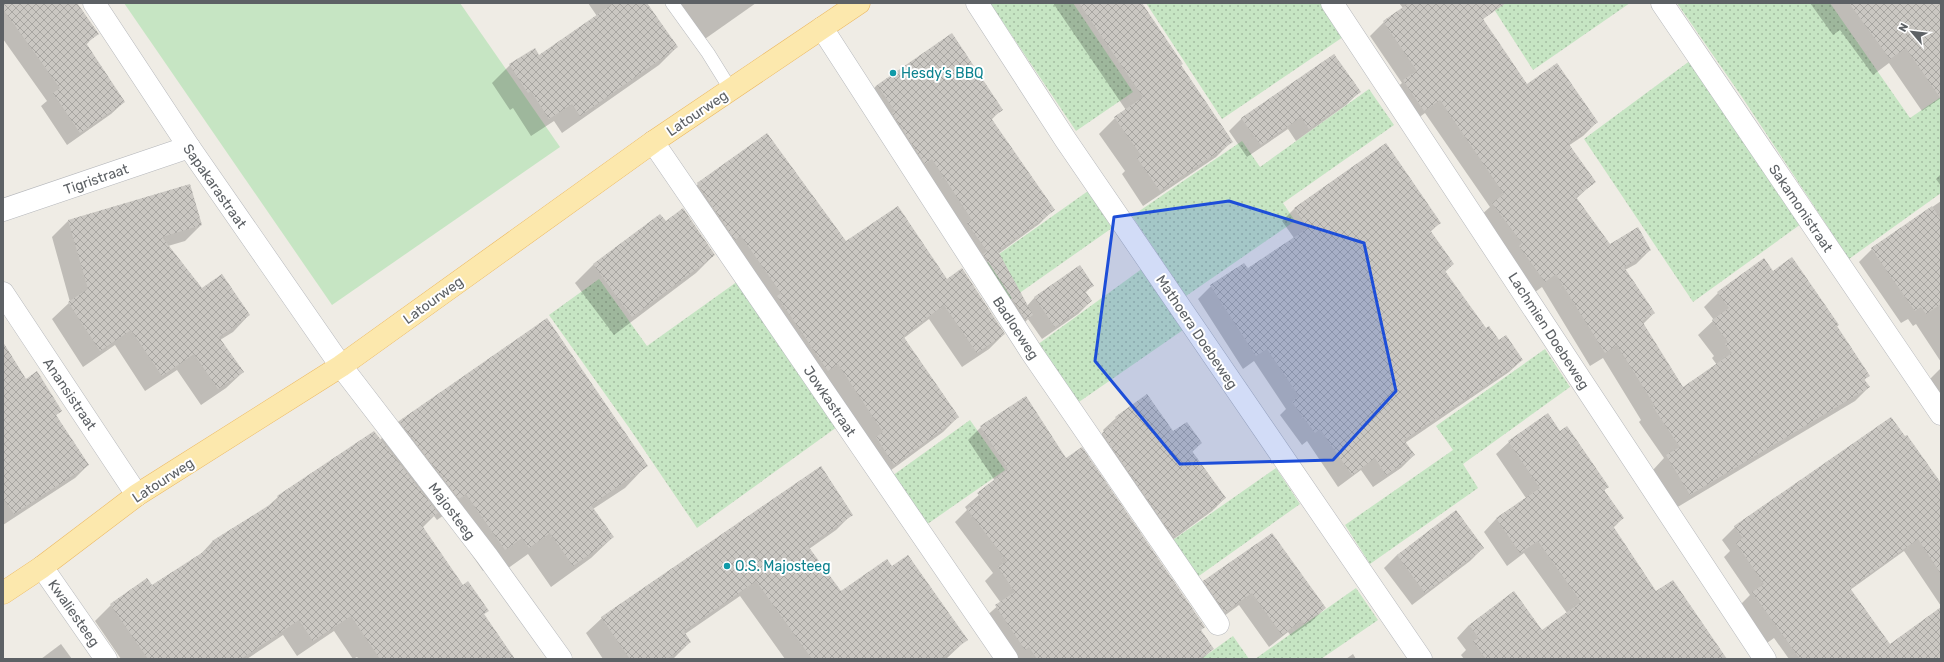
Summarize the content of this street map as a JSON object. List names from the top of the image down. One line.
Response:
{"streets":{"main road":["Latourweg"],"street":["Tigristraat","Sapakarastraat","Sakamonistraat","Badloeweg","Lachmien Doebeweg","Mathoera Doebeweg","Anansistraat","Jowkastraat","Majosteeg","Kwaliesteeg"]},"crossings":[["Latourweg","Sapakarastraat"],["Latourweg","Badloeweg"],["Latourweg","Anansistraat"],["Latourweg","Jowkastraat"],["Latourweg","Majosteeg"],["Latourweg","Kwaliesteeg"],["Tigristraat","Sapakarastraat"],["Sapakarastraat","Majosteeg"]],"places":["Hesdy’s BBQ","O.S. Majosteeg"],"north":"top left"}
